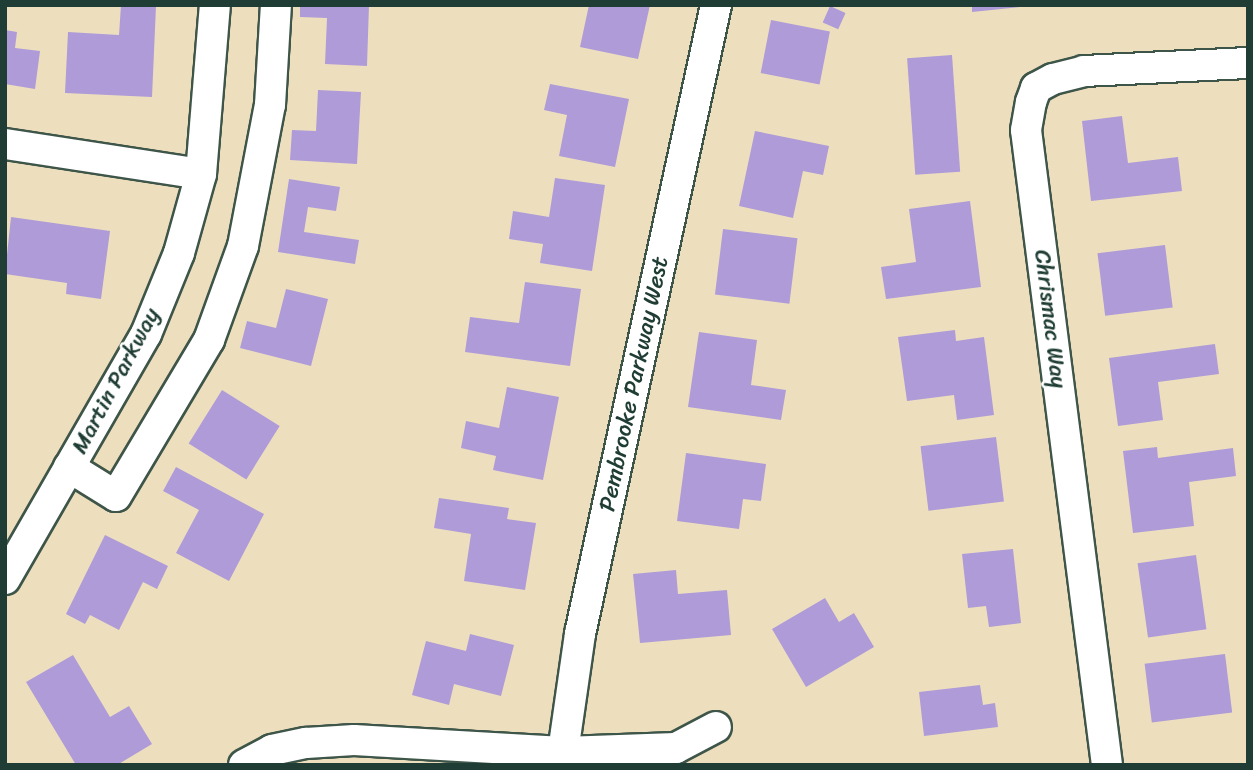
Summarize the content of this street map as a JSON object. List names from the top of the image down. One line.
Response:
{"streets":{"street":["Chrismac Way","Martin Parkway","Pembrooke Parkway West"]}}
